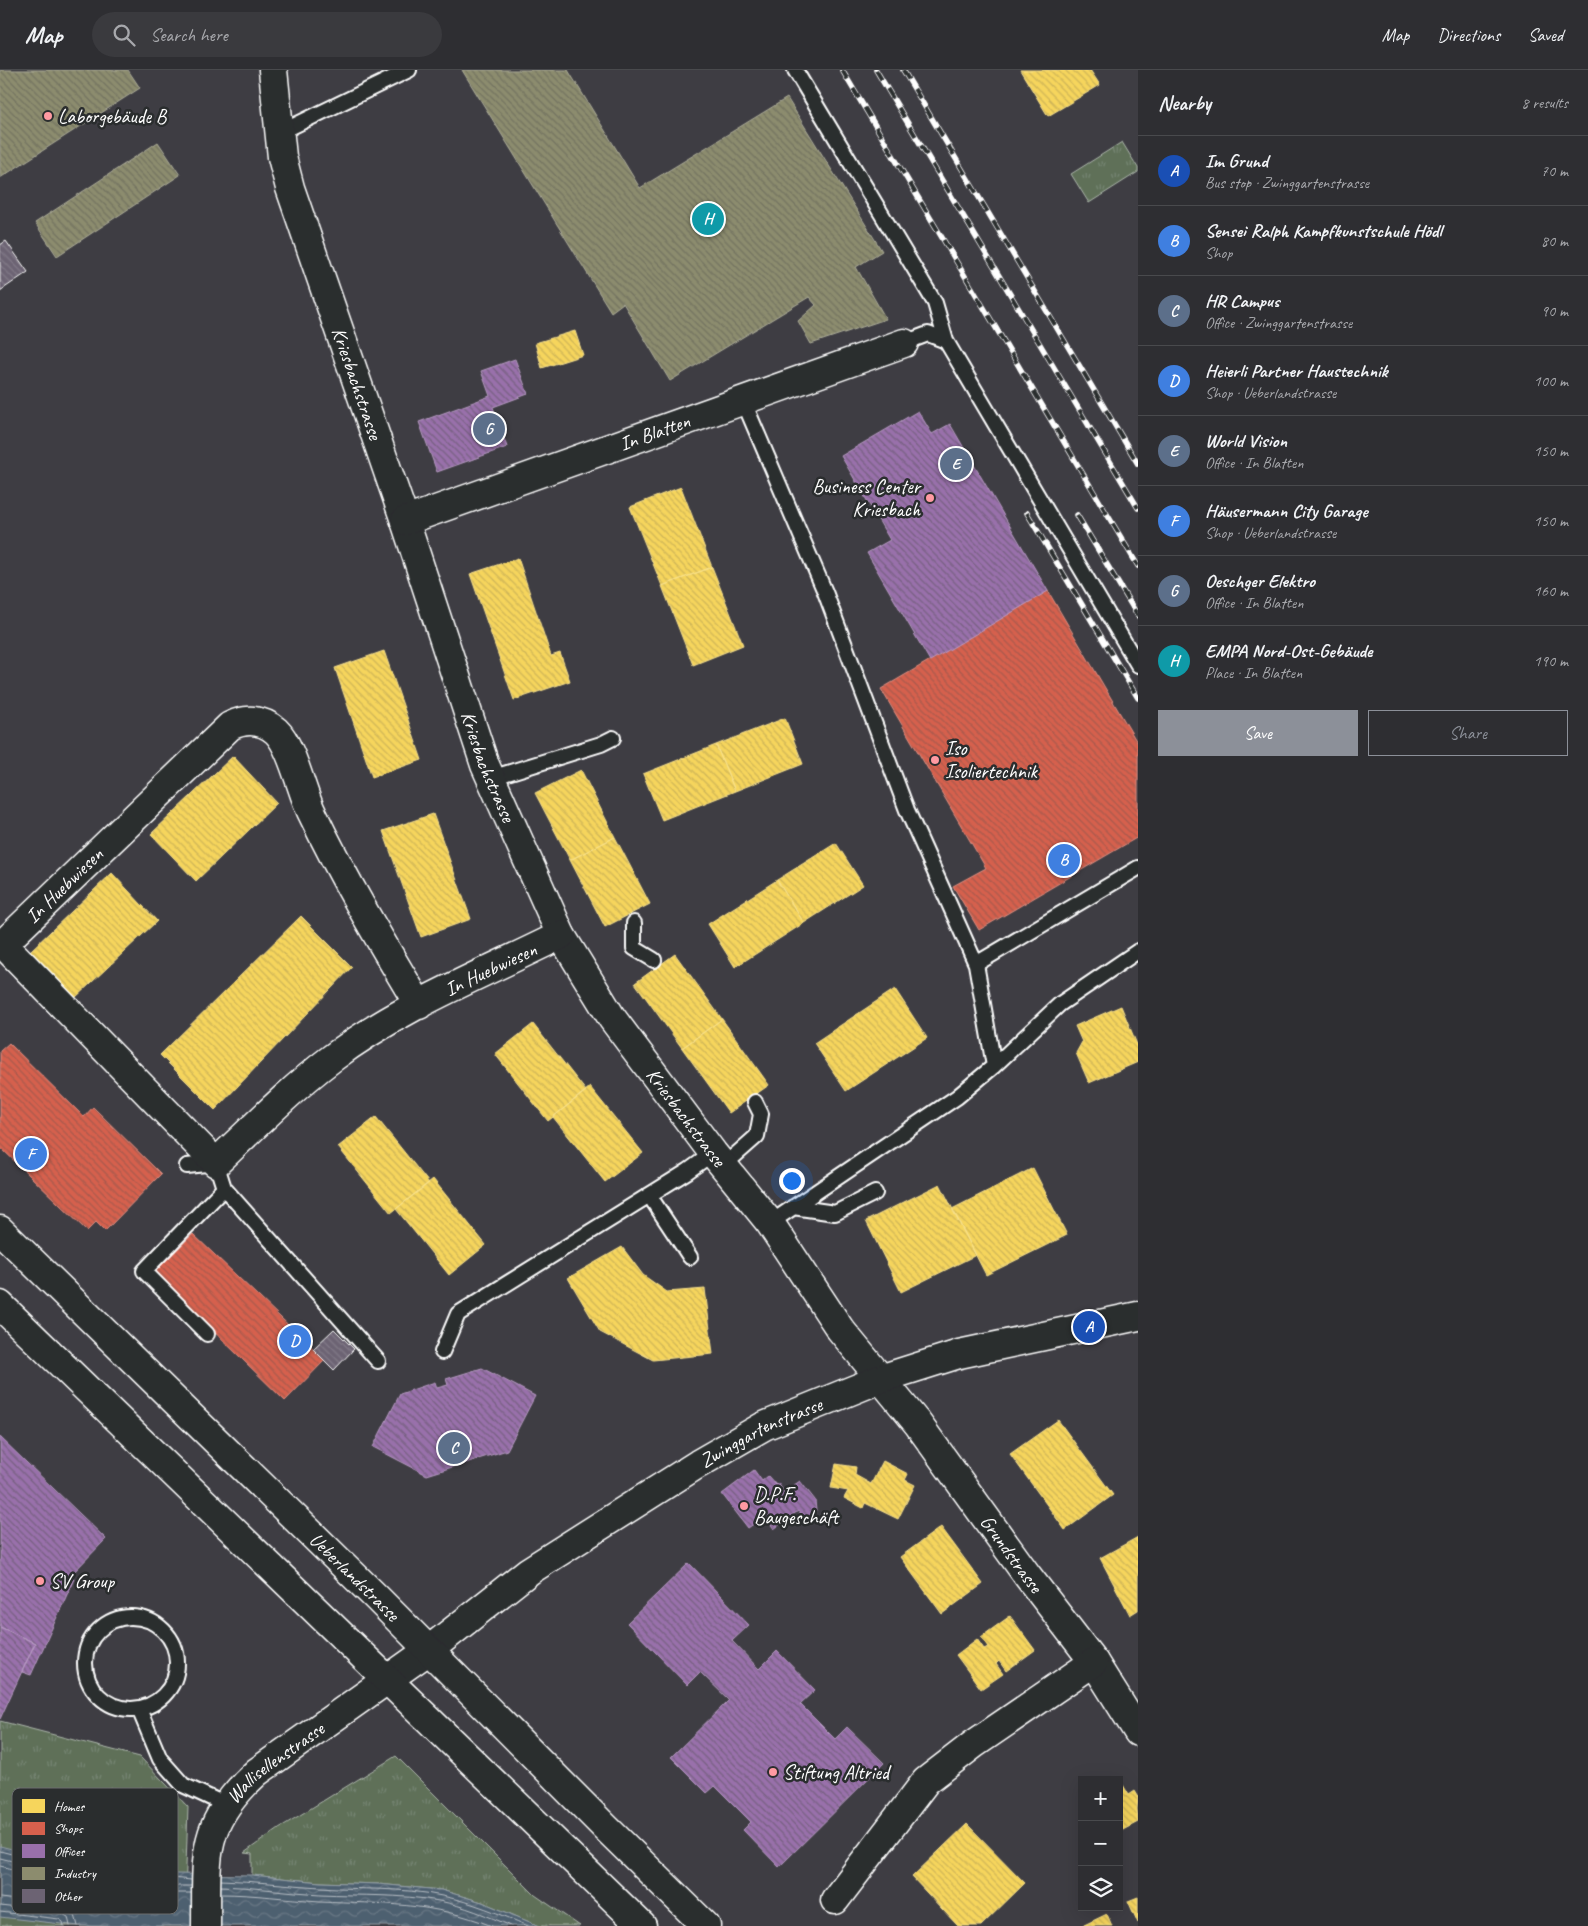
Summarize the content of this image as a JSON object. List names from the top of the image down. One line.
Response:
{"streets":{"street":["Kriesbachstrasse","In Blatten","In Huebwiesen","Zwinggartenstrasse","Grundstrasse","Ueberlandstrasse","Wallisellenstrasse"]},"crossings":[["Kriesbachstrasse","In Blatten"],["Kriesbachstrasse","In Huebwiesen"],["Kriesbachstrasse","Zwinggartenstrasse"],["Kriesbachstrasse","Grundstrasse"],["Zwinggartenstrasse","Grundstrasse"],["Zwinggartenstrasse","Ueberlandstrasse"],["Zwinggartenstrasse","Wallisellenstrasse"],["Ueberlandstrasse","Wallisellenstrasse"]],"places":["Laborgebäude B","Business Center Kriesbach","Iso Isoliertechnik","D.P.F. Baugeschäft","SV Group","Stiftung Altried"],"legend":["Homes","Shops","Offices","Industry","Other"],"page":{"header":"Map","search":"Search here","nav":["Map","Directions","Saved"],"heading":["Nearby","8 results"],"list":[{"mark":"A","name":"Im Grund","note":"Bus stop · Zwinggartenstrasse","value":"70 m"},{"mark":"B","name":"Sensei Ralph Kampfkunstschule Hödl","note":"Shop","value":"80 m"},{"mark":"C","name":"HR Campus","note":"Office · Zwinggartenstrasse","value":"90 m"},{"mark":"D","name":"Heierli Partner Haustechnik","note":"Shop · Ueberlandstrasse","value":"100 m"},{"mark":"E","name":"World Vision","note":"Office · In Blatten","value":"150 m"},{"mark":"F","name":"Häusermann City Garage","note":"Shop · Ueberlandstrasse","value":"150 m"},{"mark":"G","name":"Oeschger Elektro","note":"Office · In Blatten","value":"160 m"},{"mark":"H","name":"EMPA Nord-Ost-Gebäude","note":"Place · In Blatten","value":"190 m"}],"pins":["H","G","E","B","F","A","D","C"],"buttons":["Save","Share"],"map_buttons":["+","−"]}}
